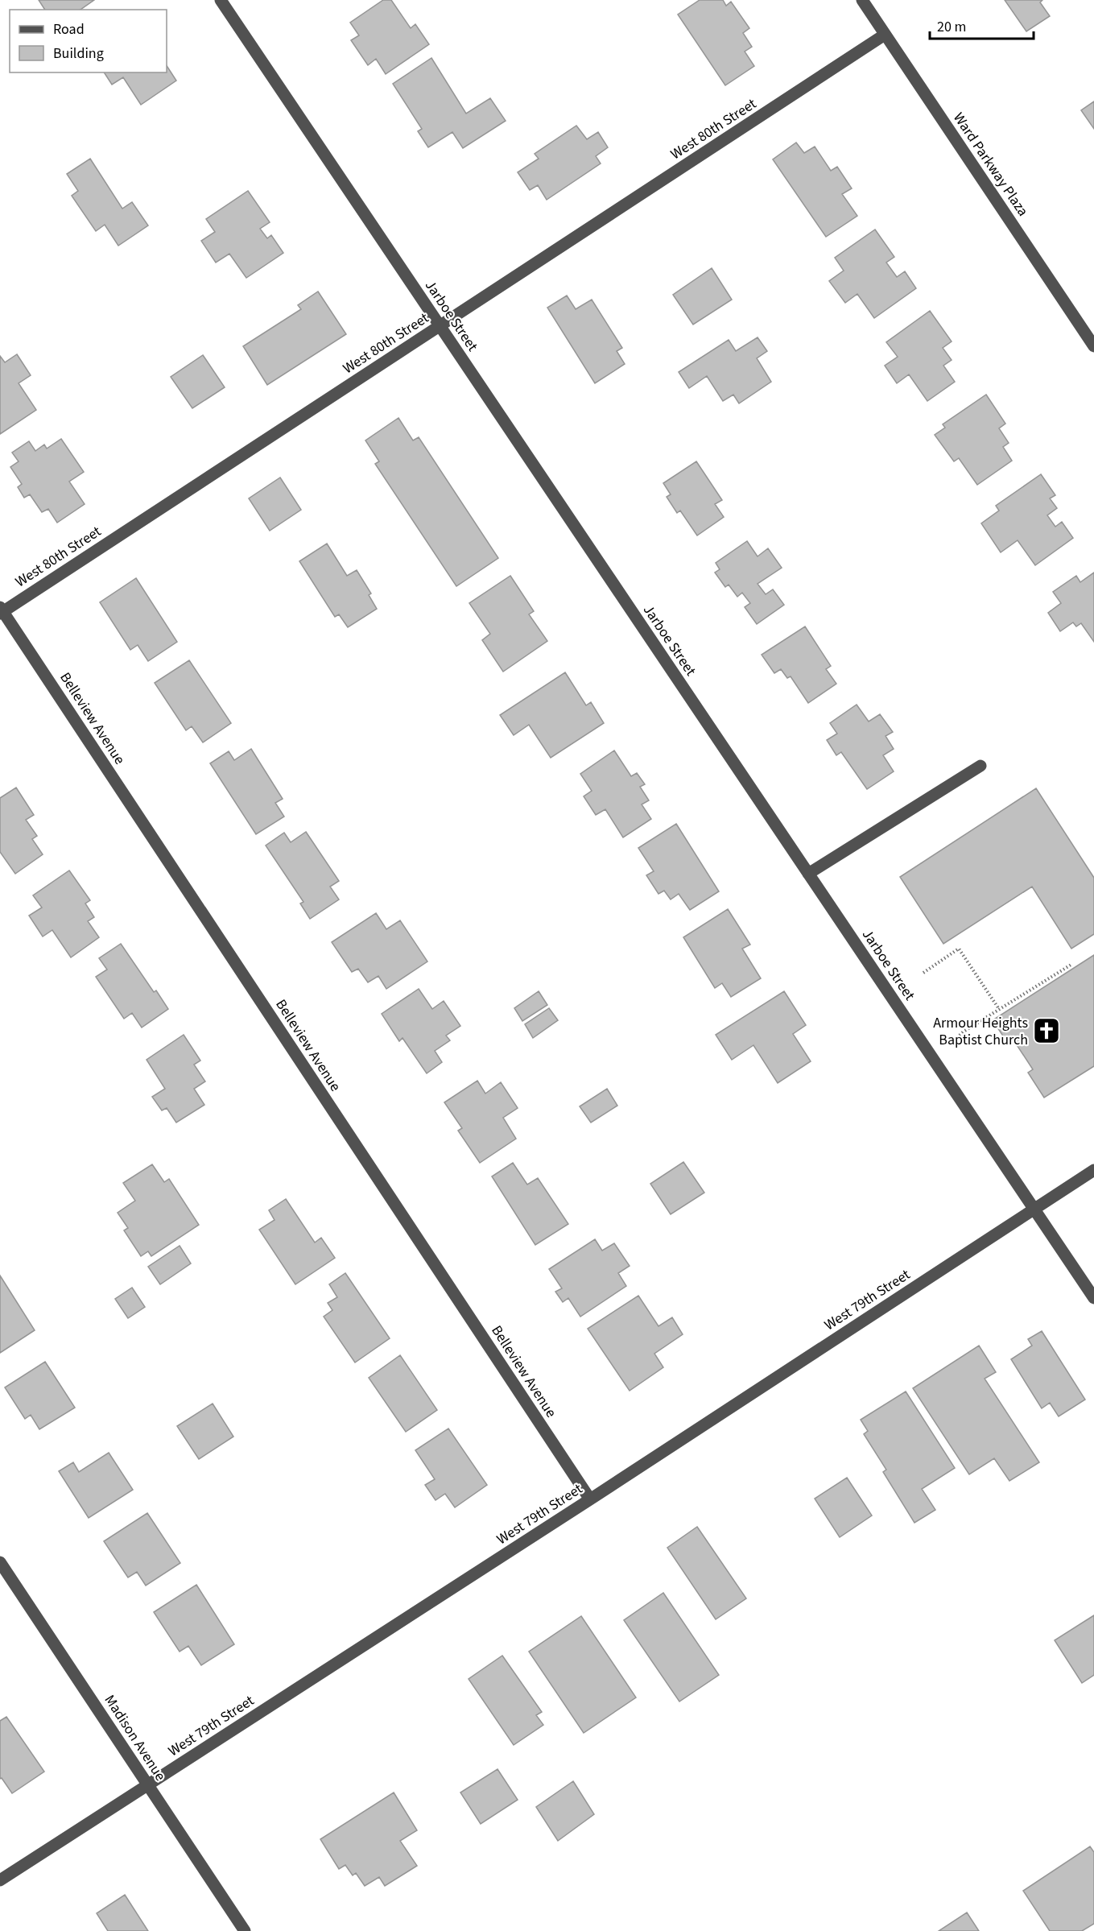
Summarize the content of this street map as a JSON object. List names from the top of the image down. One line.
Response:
{"streets":{"street":["West 80th Street","Ward Parkway Plaza","Jarboe Street","Belleview Avenue","West 79th Street","Madison Avenue"]},"crossings":[["West 80th Street","Ward Parkway Plaza"],["West 80th Street","Jarboe Street"],["West 80th Street","Belleview Avenue"],["Jarboe Street","West 79th Street"],["Belleview Avenue","West 79th Street"],["West 79th Street","Madison Avenue"]],"places":{"church":["Armour Heights Baptist Church"]},"legend":["Road","Building"],"scale_bar":"20 m"}
